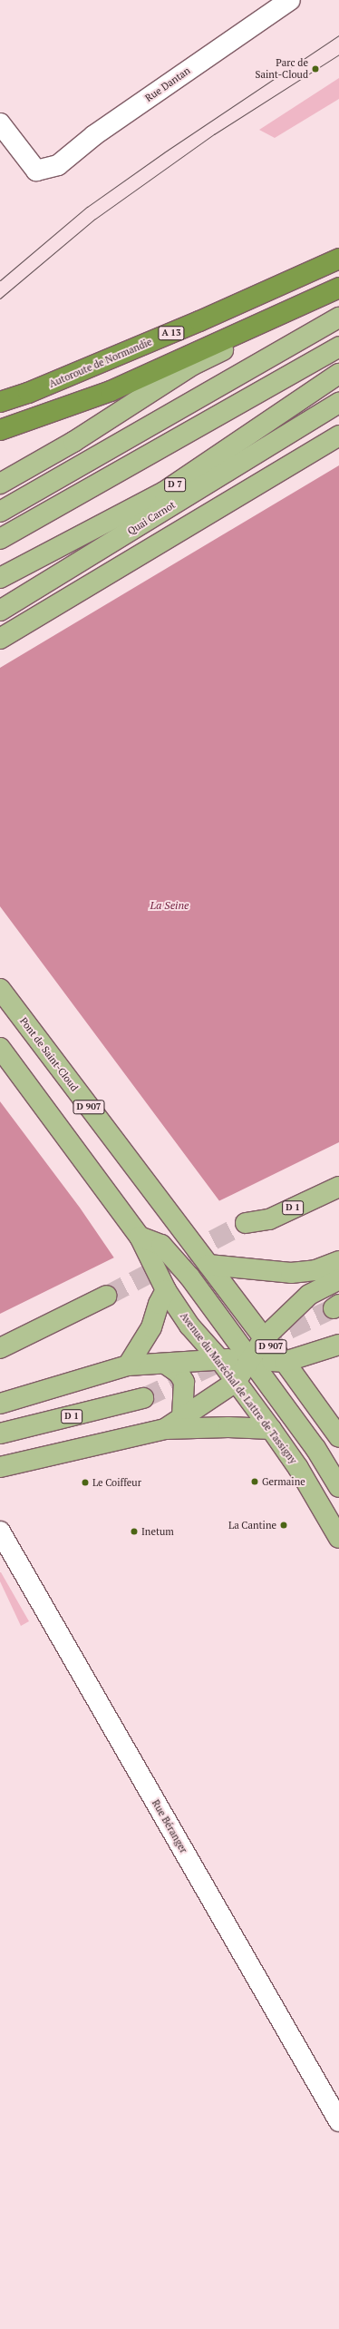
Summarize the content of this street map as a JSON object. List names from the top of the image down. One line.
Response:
{"streets":{"highway":["A 13","Autoroute de Normandie"],"main road":["D 7","Quai Carnot","Pont de Saint-Cloud","D 907","D 1","Avenue du Maréchal de Lattre de Tassigny"],"street":["Rue Dantan","Rue Béranger"]},"crossings":[["Pont de Saint-Cloud","D 907"]],"water":["La Seine"],"places":["Parc de Saint-Cloud","Germaine","Le Coiffeur","La Cantine","Inetum"]}
